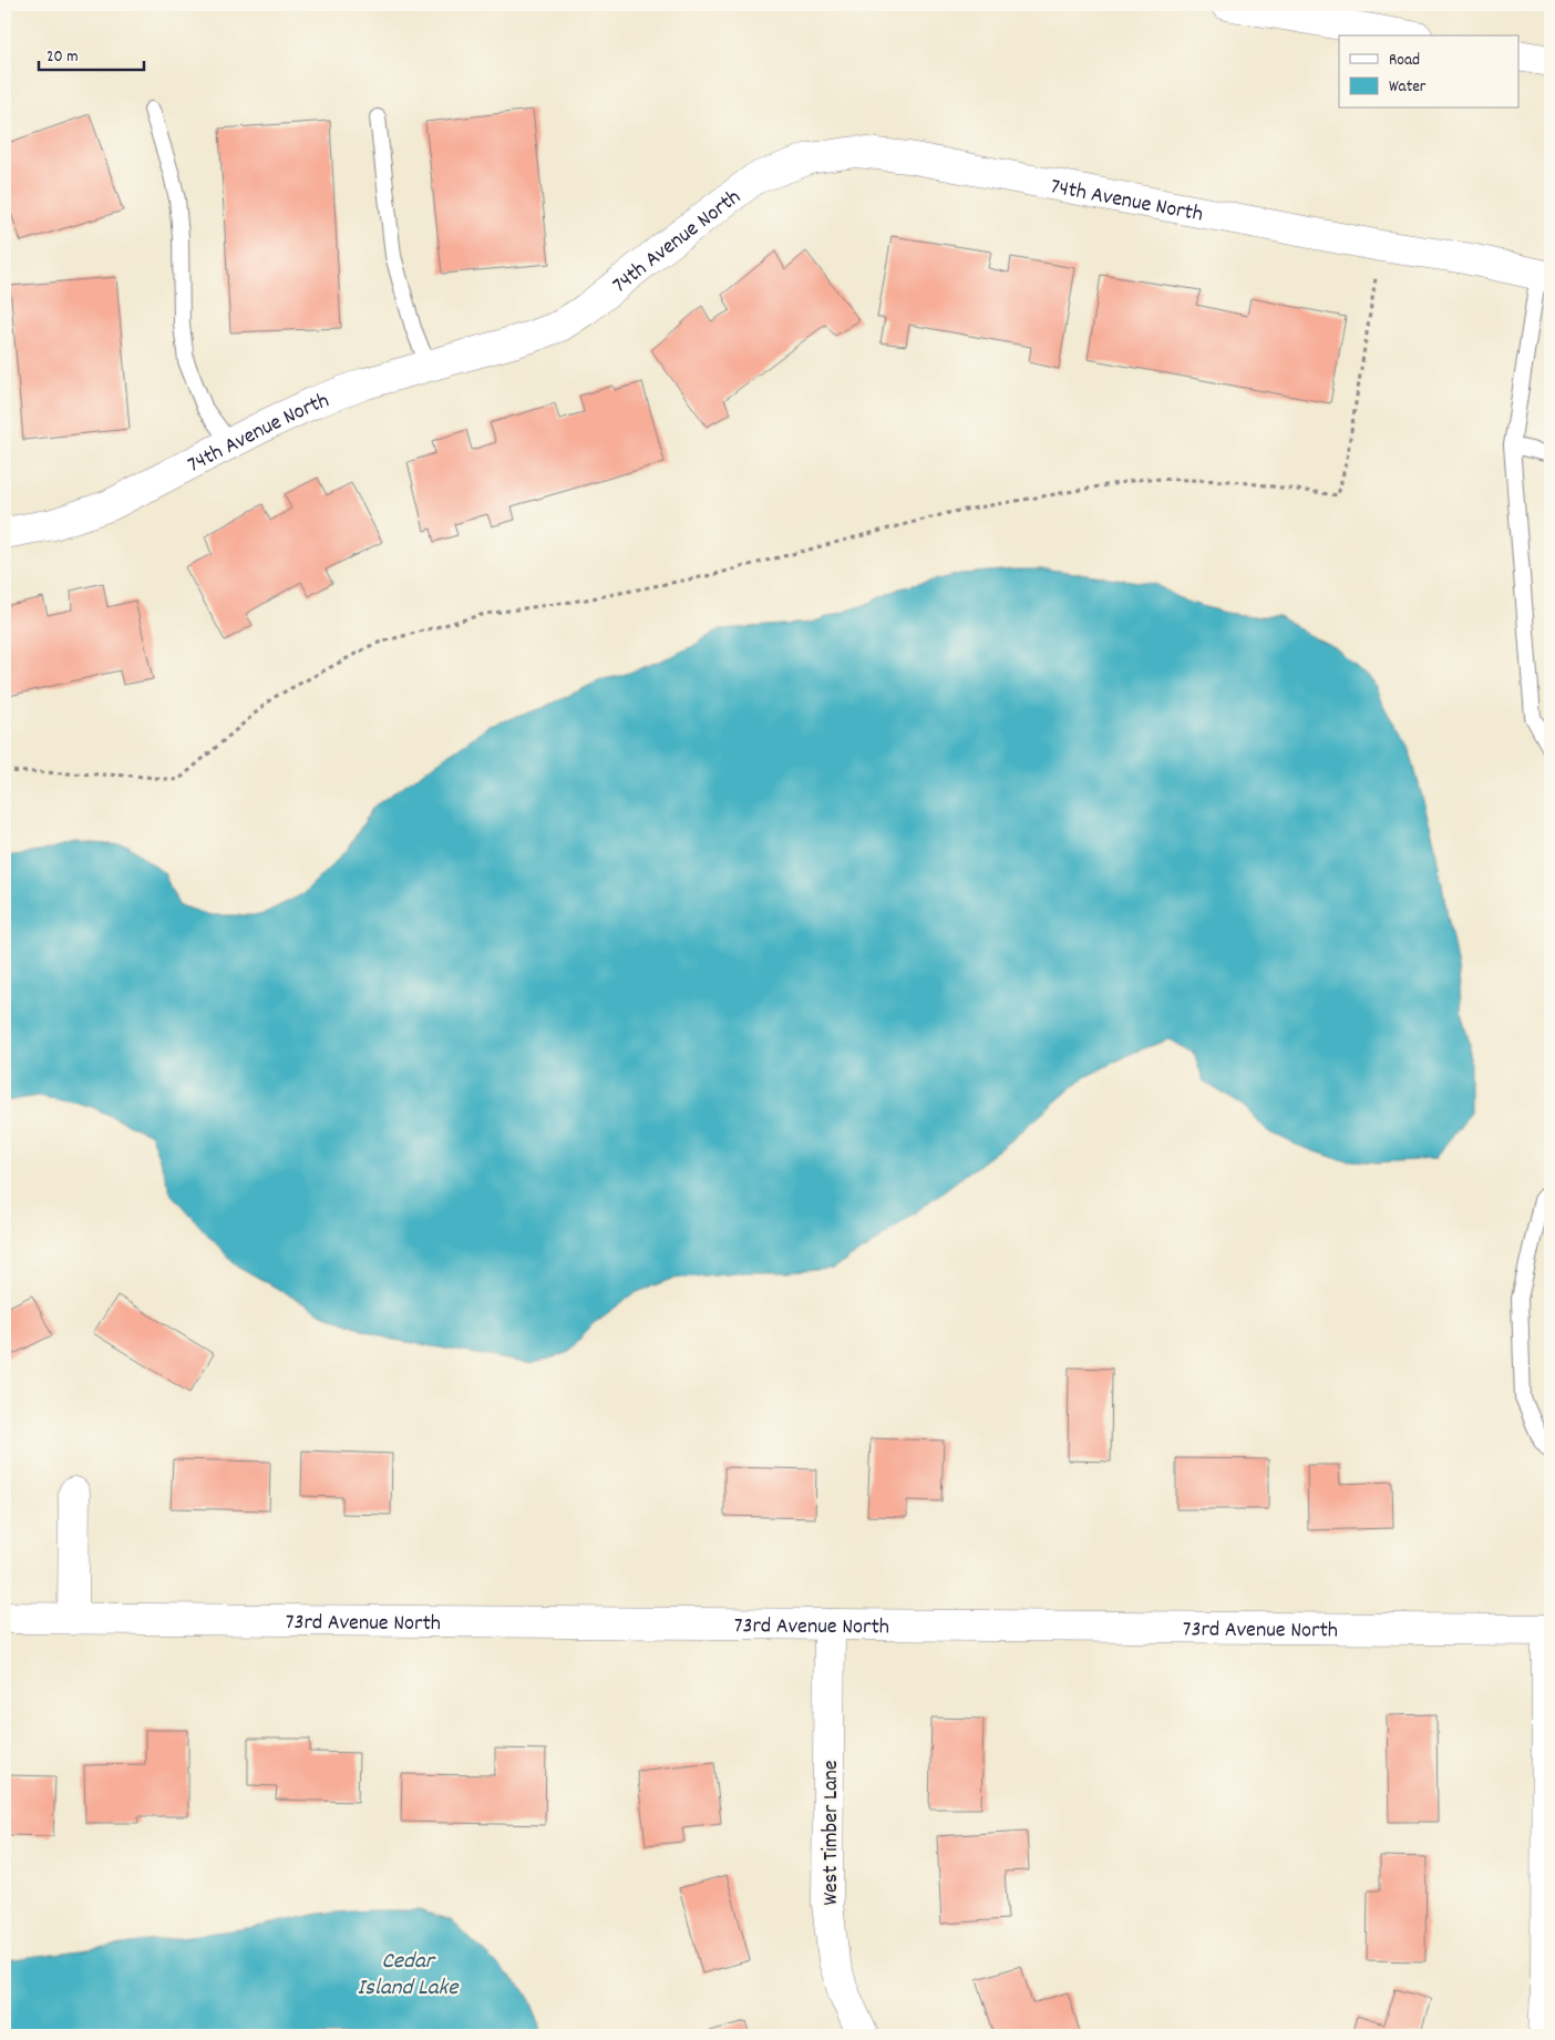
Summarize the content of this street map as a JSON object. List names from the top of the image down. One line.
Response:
{"streets":{"main road":["74th Avenue North","73rd Avenue North","West Timber Lane"]},"crossings":[["73rd Avenue North","West Timber Lane"]],"water":["Cedar Island Lake"],"legend":["Road","Water"],"scale_bar":"20 m"}
